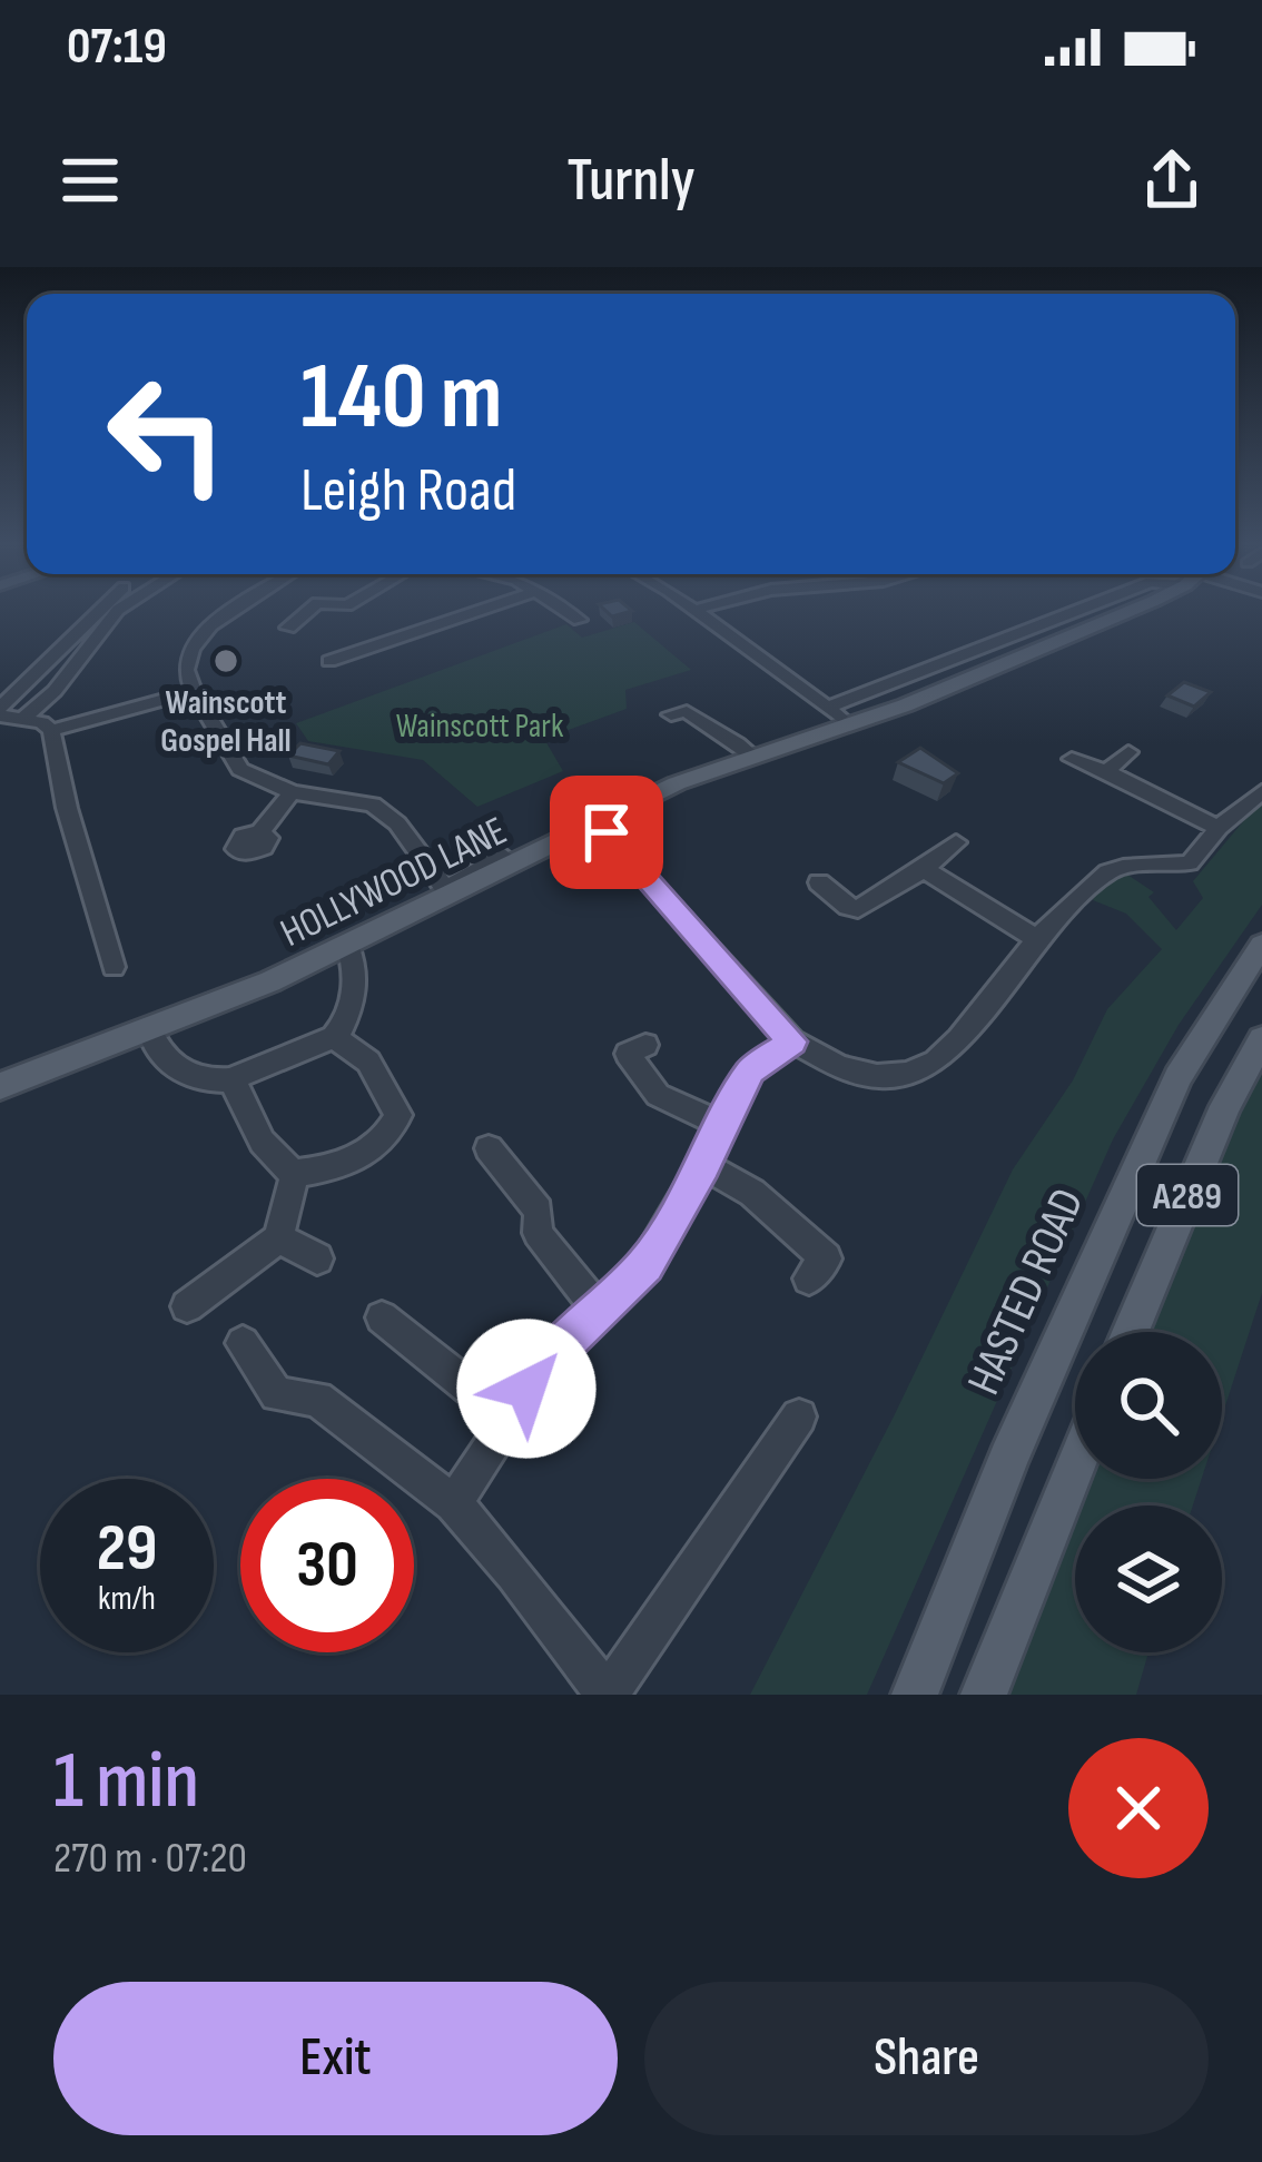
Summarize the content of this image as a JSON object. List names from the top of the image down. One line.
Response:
{"streets":{"main road":["HOLLYWOOD LANE","A289","HASTED ROAD"]},"parks":["Wainscott Park"],"places":["Wainscott Gospel Hall"],"page":{"status":"07:19","header":"Turnly","turn":["140 m","Leigh Road"],"speed":"29 km/h","limit":"30","heading":["1 min","270 m · 07:20"],"buttons":["Exit","Share"]}}
